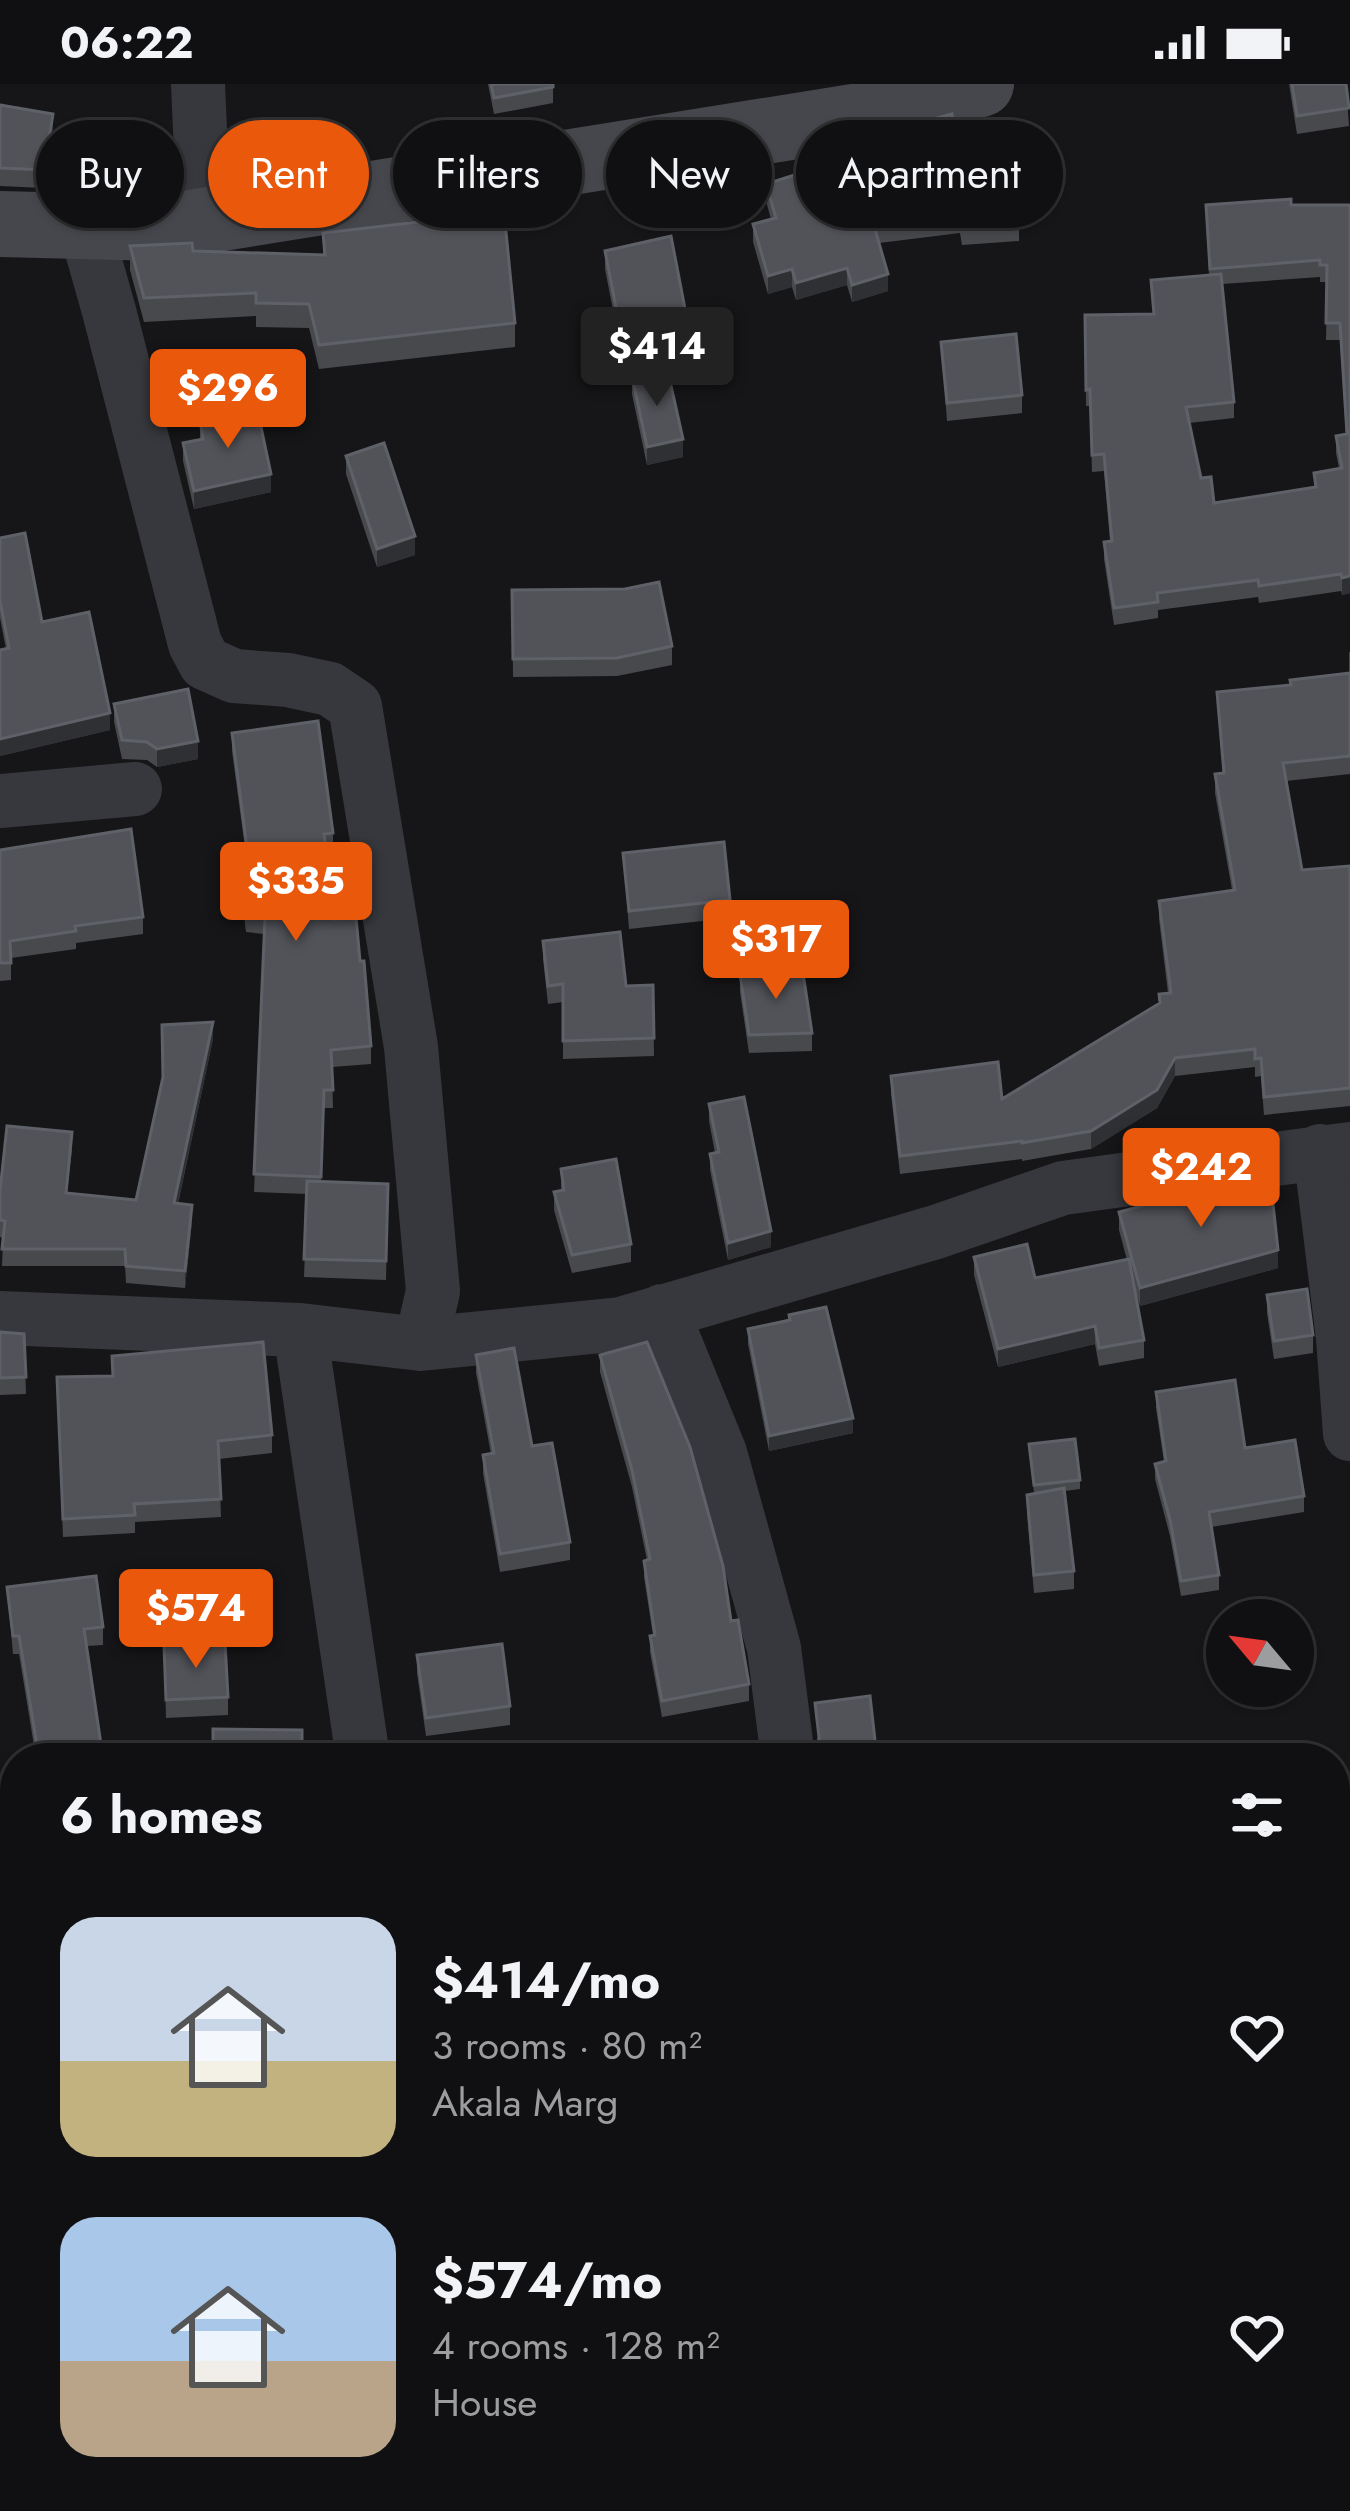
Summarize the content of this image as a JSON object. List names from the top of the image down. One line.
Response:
{"north":"top left","page":{"status":"06:22","chip":["Buy","Rent","Filters","New","Apartment"],"price":["$414","$296","$335","$317","$242","$574"],"heading":"6 homes","list":[{"name":"$414/mo","note":"3 rooms · 80 m² · Akala Marg"},{"name":"$574/mo","note":"4 rooms · 128 m² · House"}]}}
